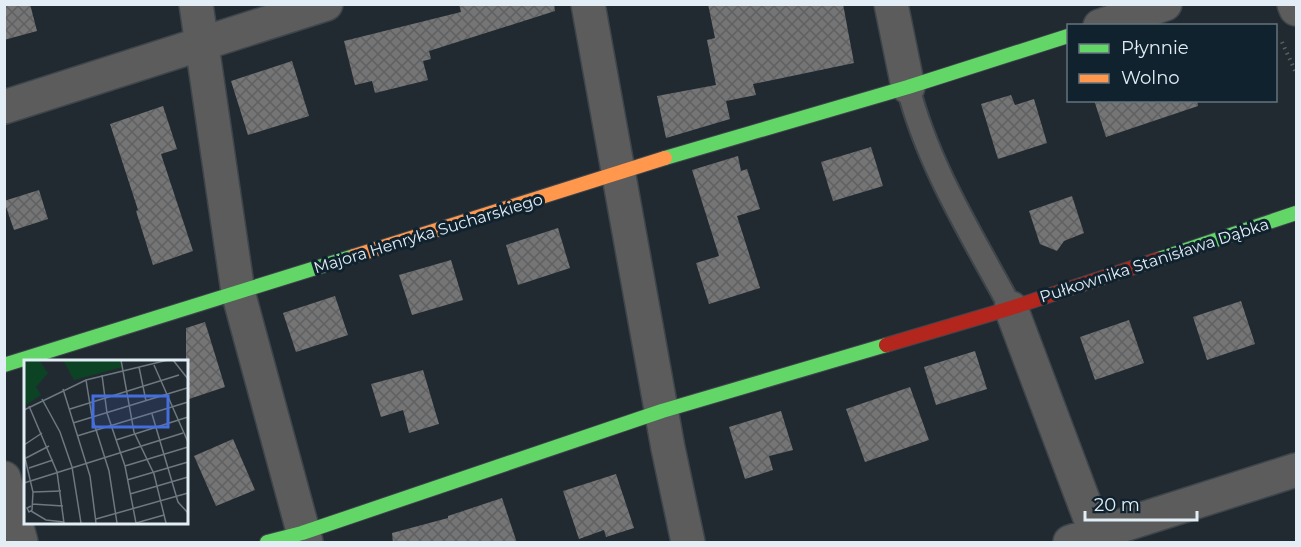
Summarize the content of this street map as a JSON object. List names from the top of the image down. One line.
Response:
{"streets":{"street":["Majora Henryka Sucharskiego","Pułkownika Stanisława Dąbka"]},"legend":["Płynnie","Wolno"],"scale_bar":"20 m"}
